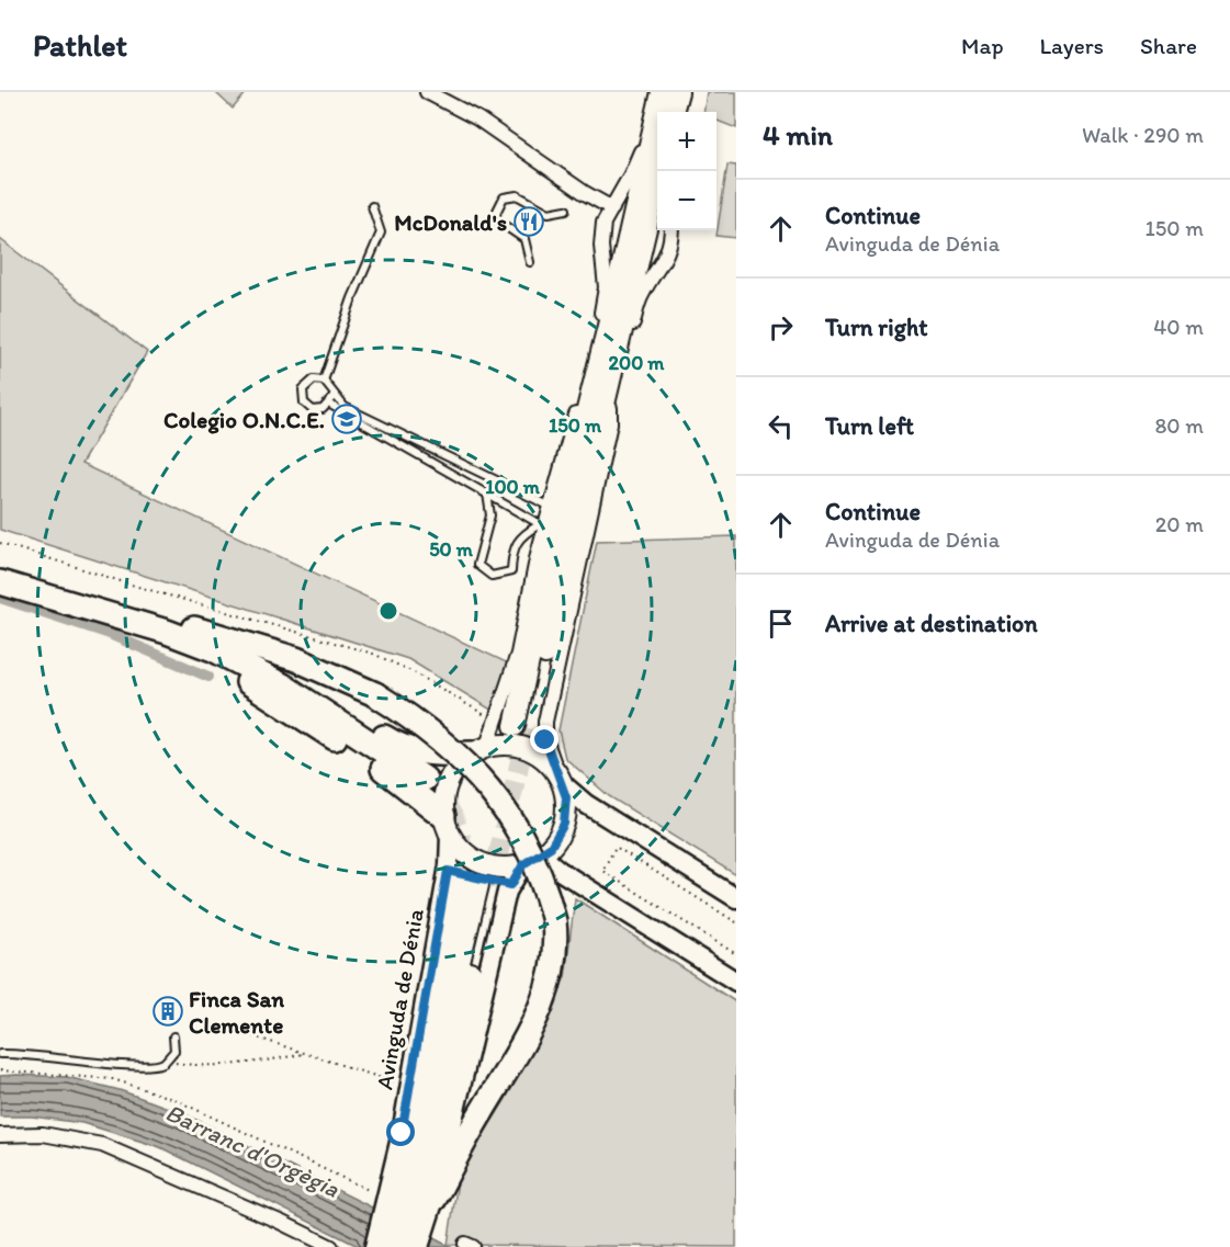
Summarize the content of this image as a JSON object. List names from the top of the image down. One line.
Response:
{"streets":{"main road":["Avinguda de Dénia"]},"water":["Barranc d'Orgègia"],"places":{"restaurant":["McDonald's"],"school or university":["Colegio O.N.C.E."],"building":["Finca San Clemente"]},"page":{"header":"Pathlet","nav":["Map","Layers","Share"],"heading":["4 min","Walk · 290 m"],"map_buttons":["+","−"],"list":[["Continue","Avinguda de Dénia","150 m"],["Turn right","40 m"],["Turn left","80 m"],["Continue","Avinguda de Dénia","20 m"],"Arrive at destination"]},"rings":["200 m","150 m","100 m","50 m"]}
